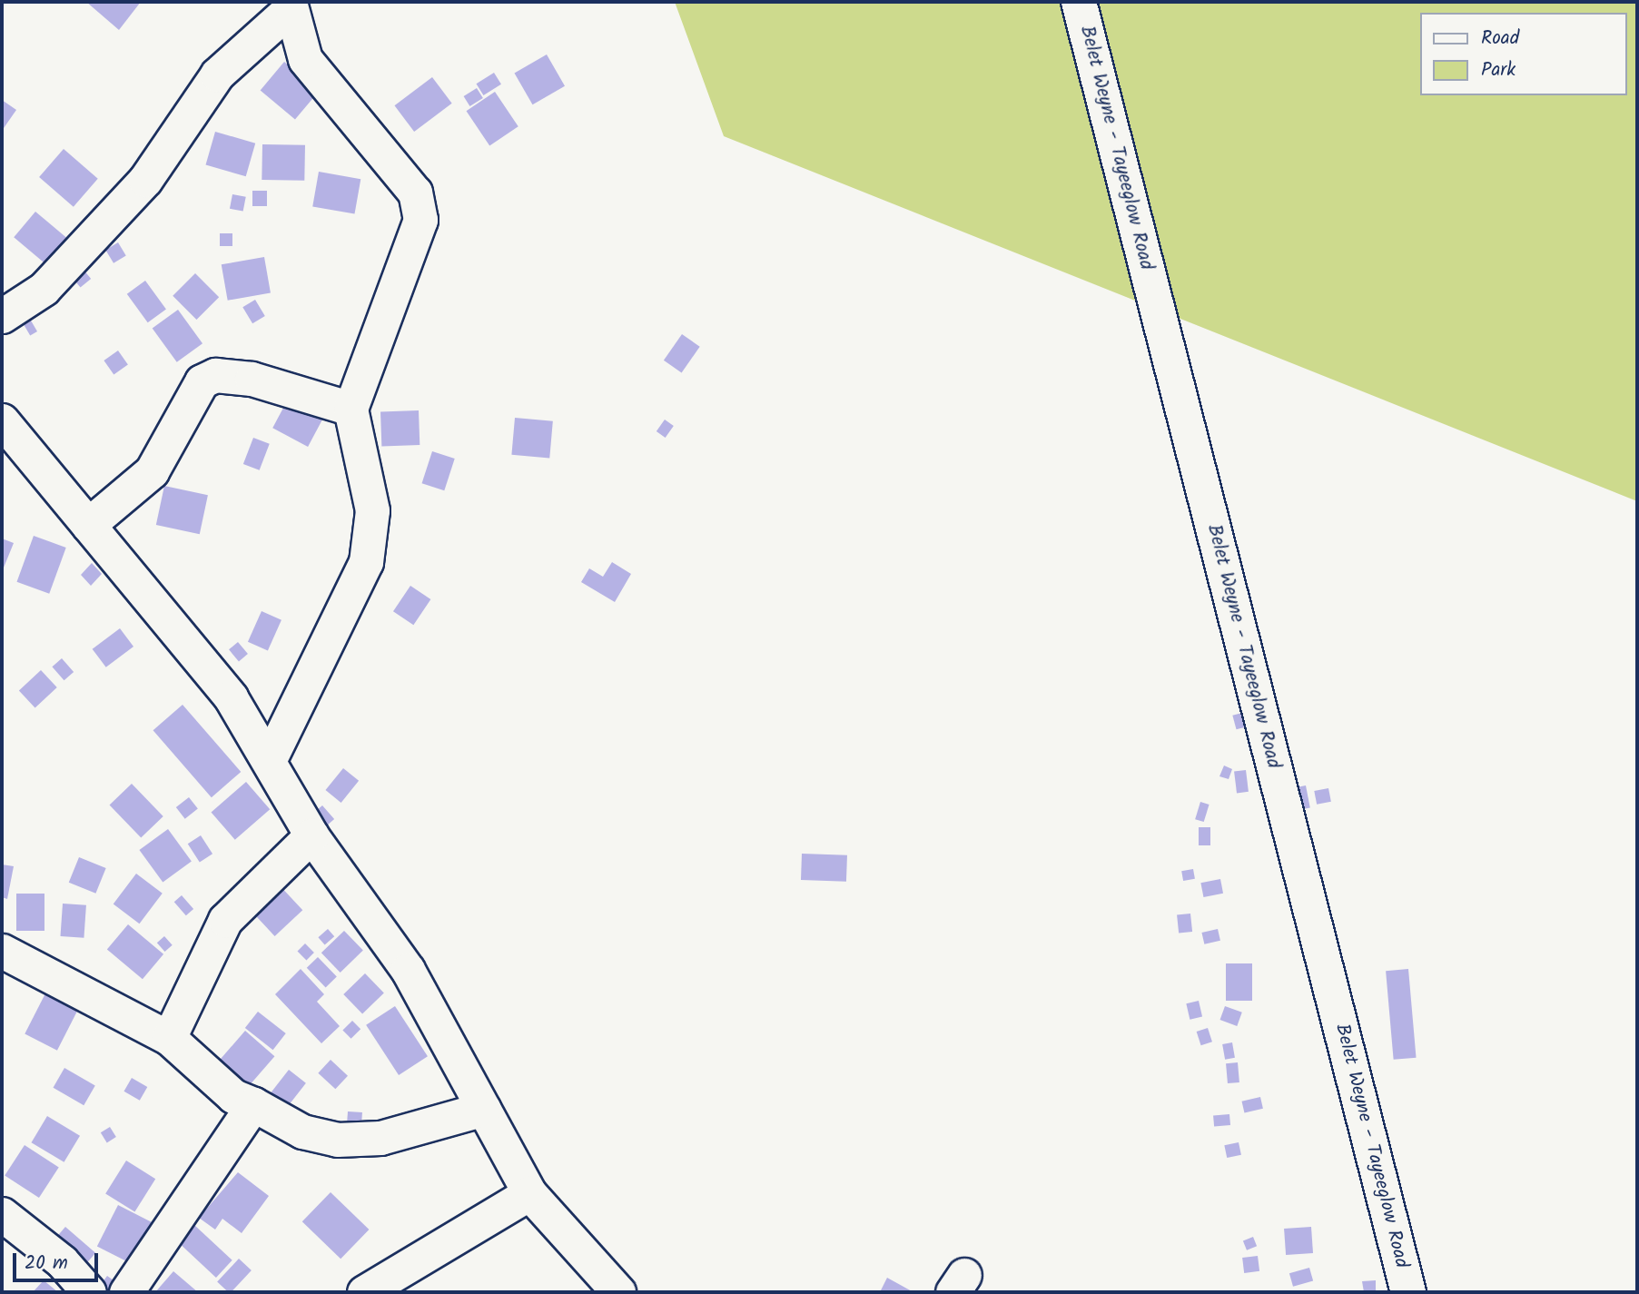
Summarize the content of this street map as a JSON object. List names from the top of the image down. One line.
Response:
{"streets":{"main road":["Belet Weyne - Tayeeglow Road"]},"legend":["Road","Park"],"scale_bar":"20 m"}
